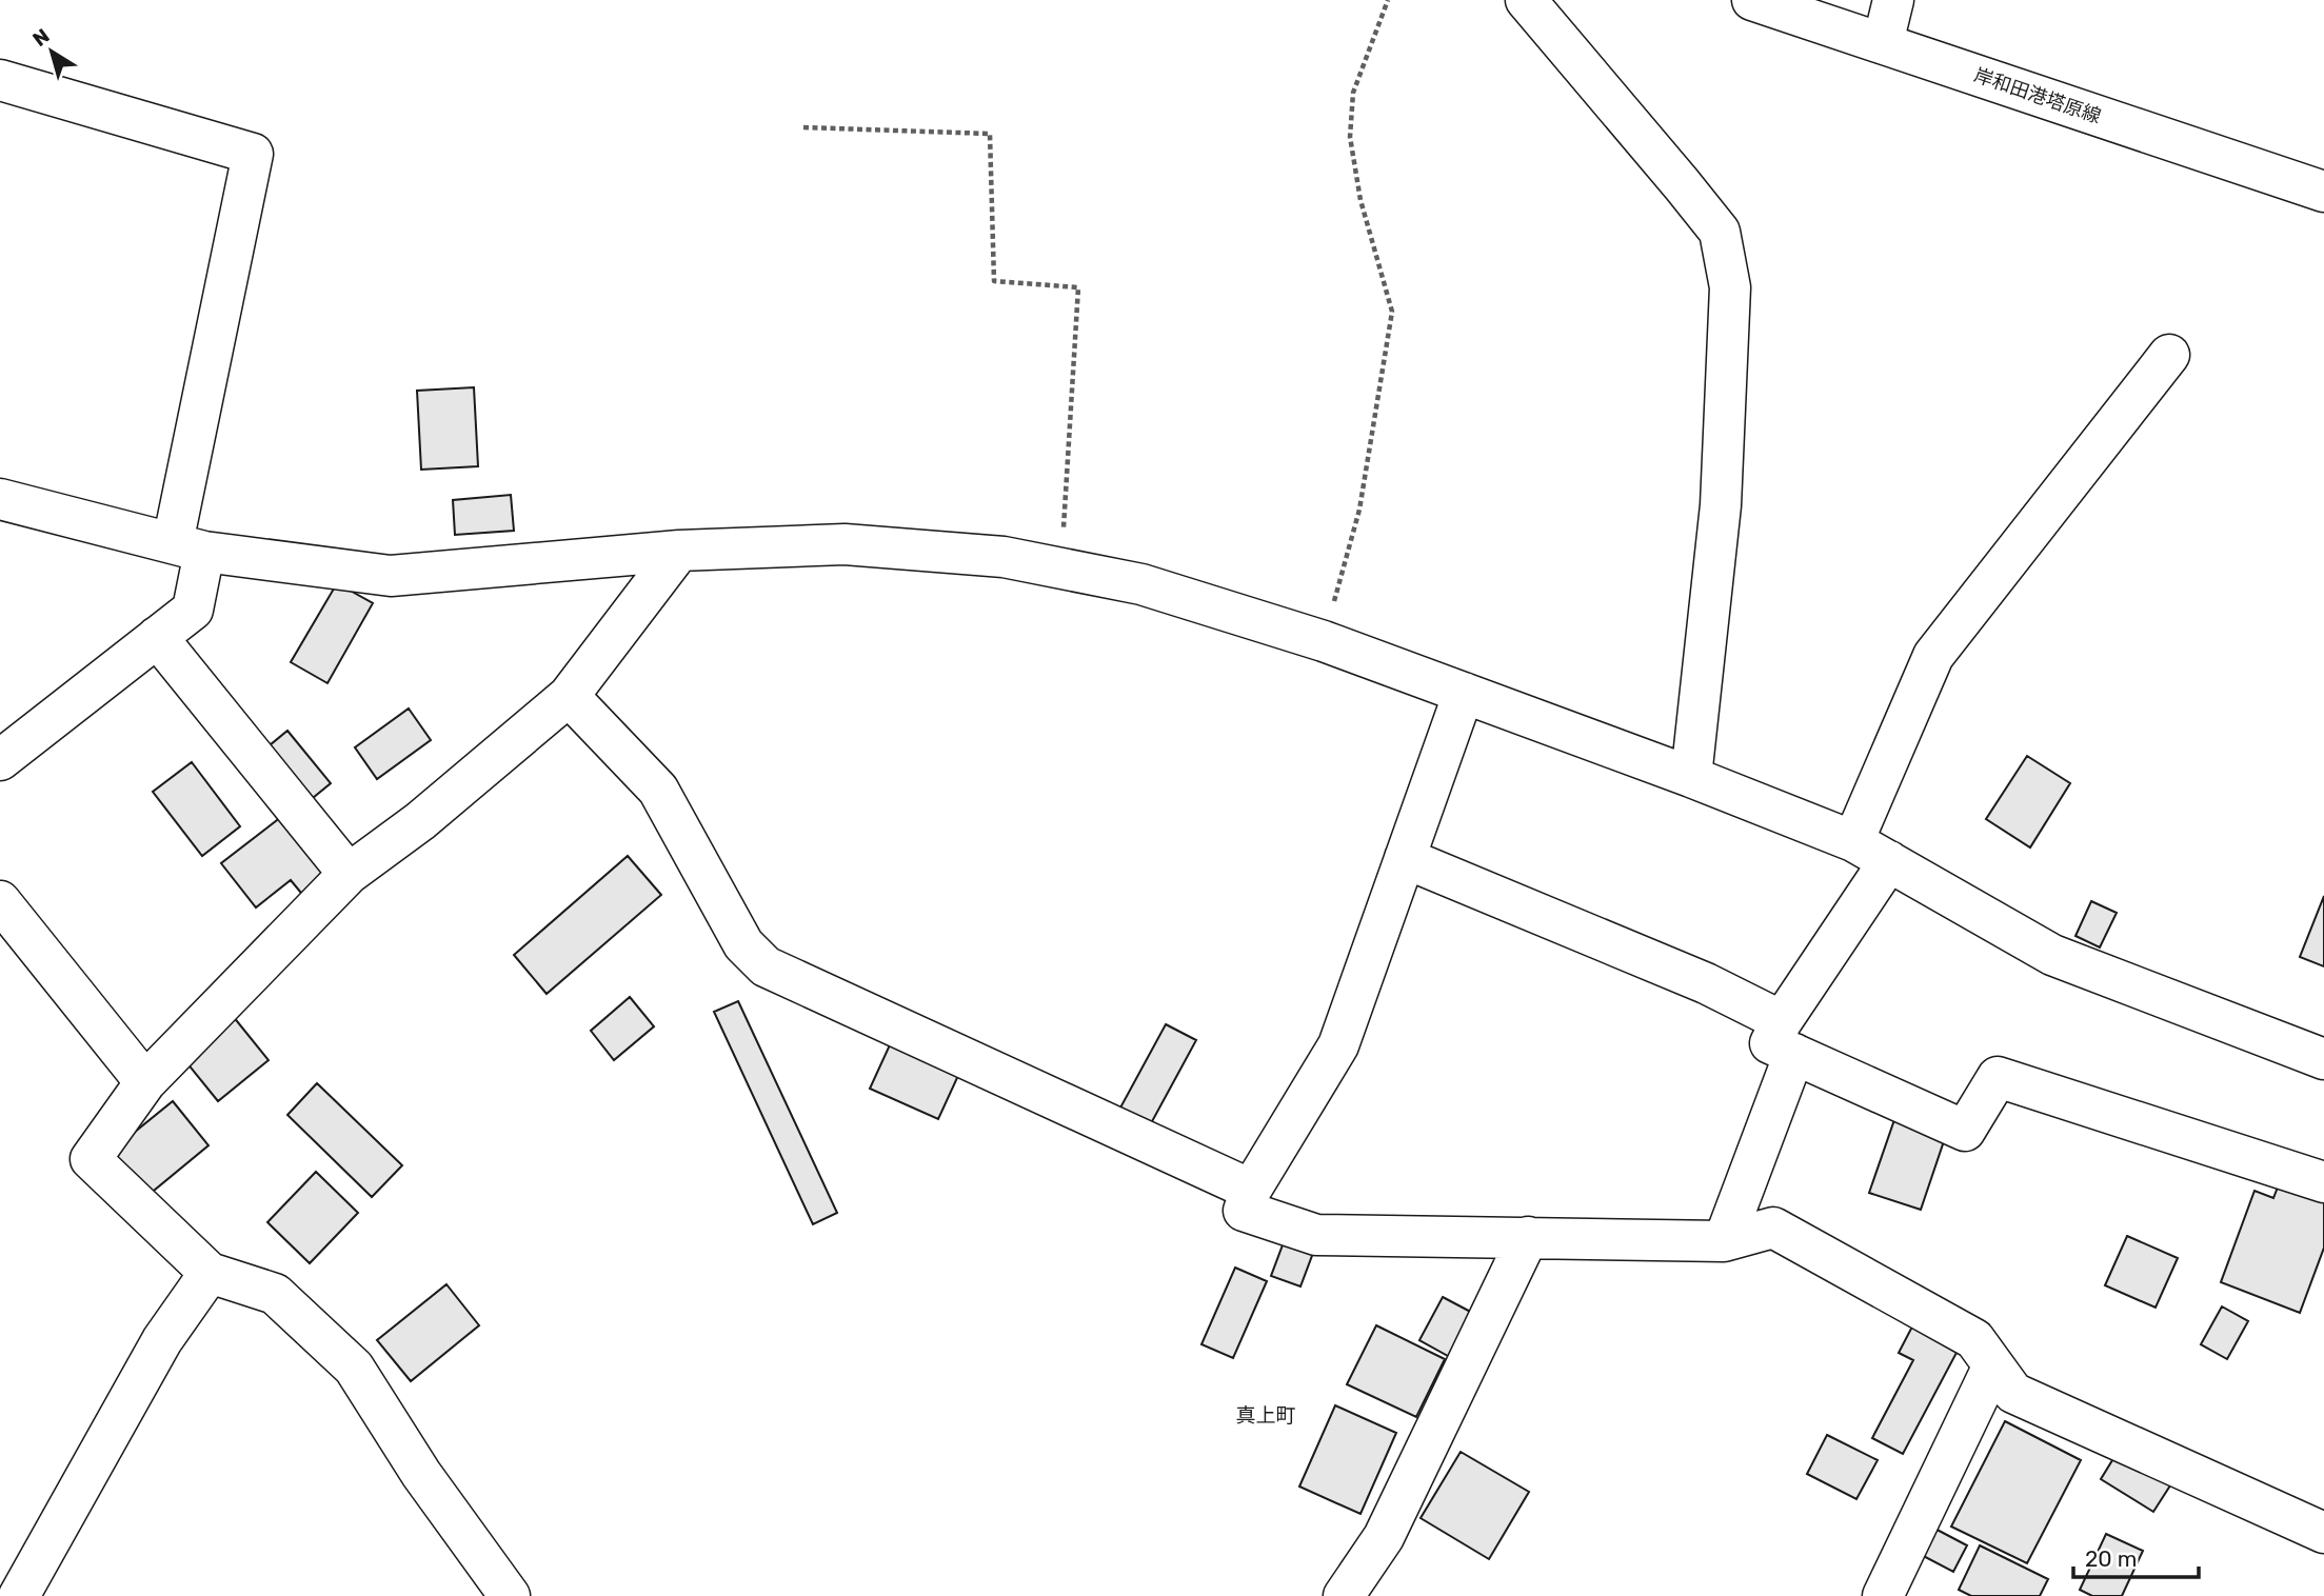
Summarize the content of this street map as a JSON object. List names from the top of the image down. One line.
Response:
{"streets":{"street":["岸和田港塔原線"]},"districts":["真上町"],"scale_bar":"20 m","north":"top left"}
